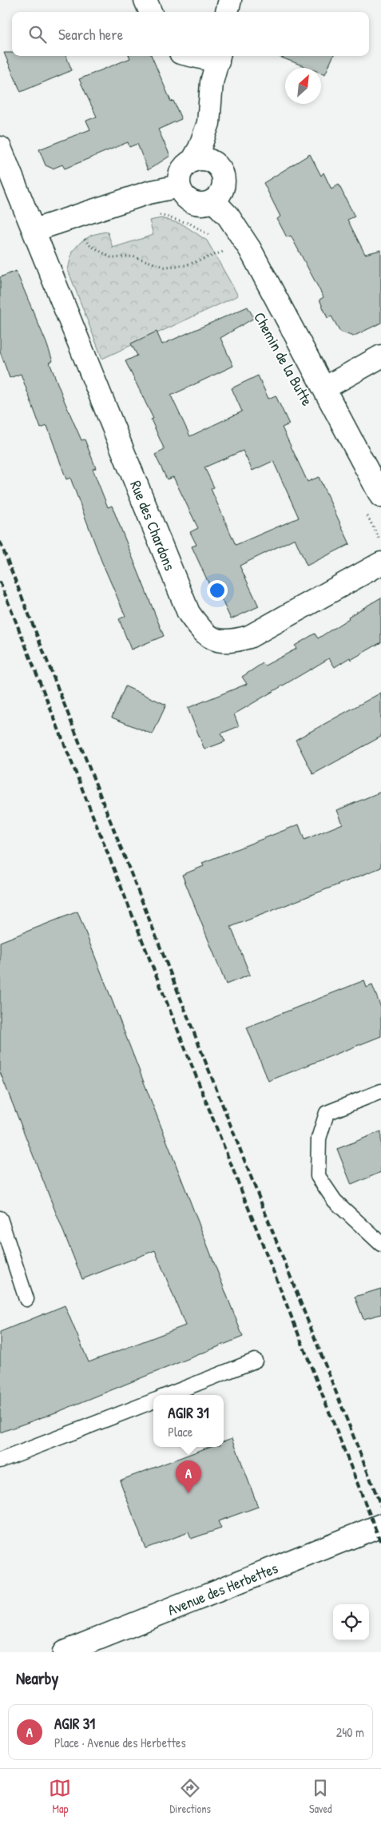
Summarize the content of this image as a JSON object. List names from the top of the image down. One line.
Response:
{"streets":{"street":["Chemin de la Butte","Rue des Chardons","Avenue des Herbettes"]},"north":"top right","page":{"search":"Search here","popup":["AGIR 31","Place"],"pins":"A","heading":"Nearby","list":[{"mark":"A","name":"AGIR 31","note":"Place · Avenue des Herbettes","value":"240 m"}],"nav":["Map","Directions","Saved"]}}
